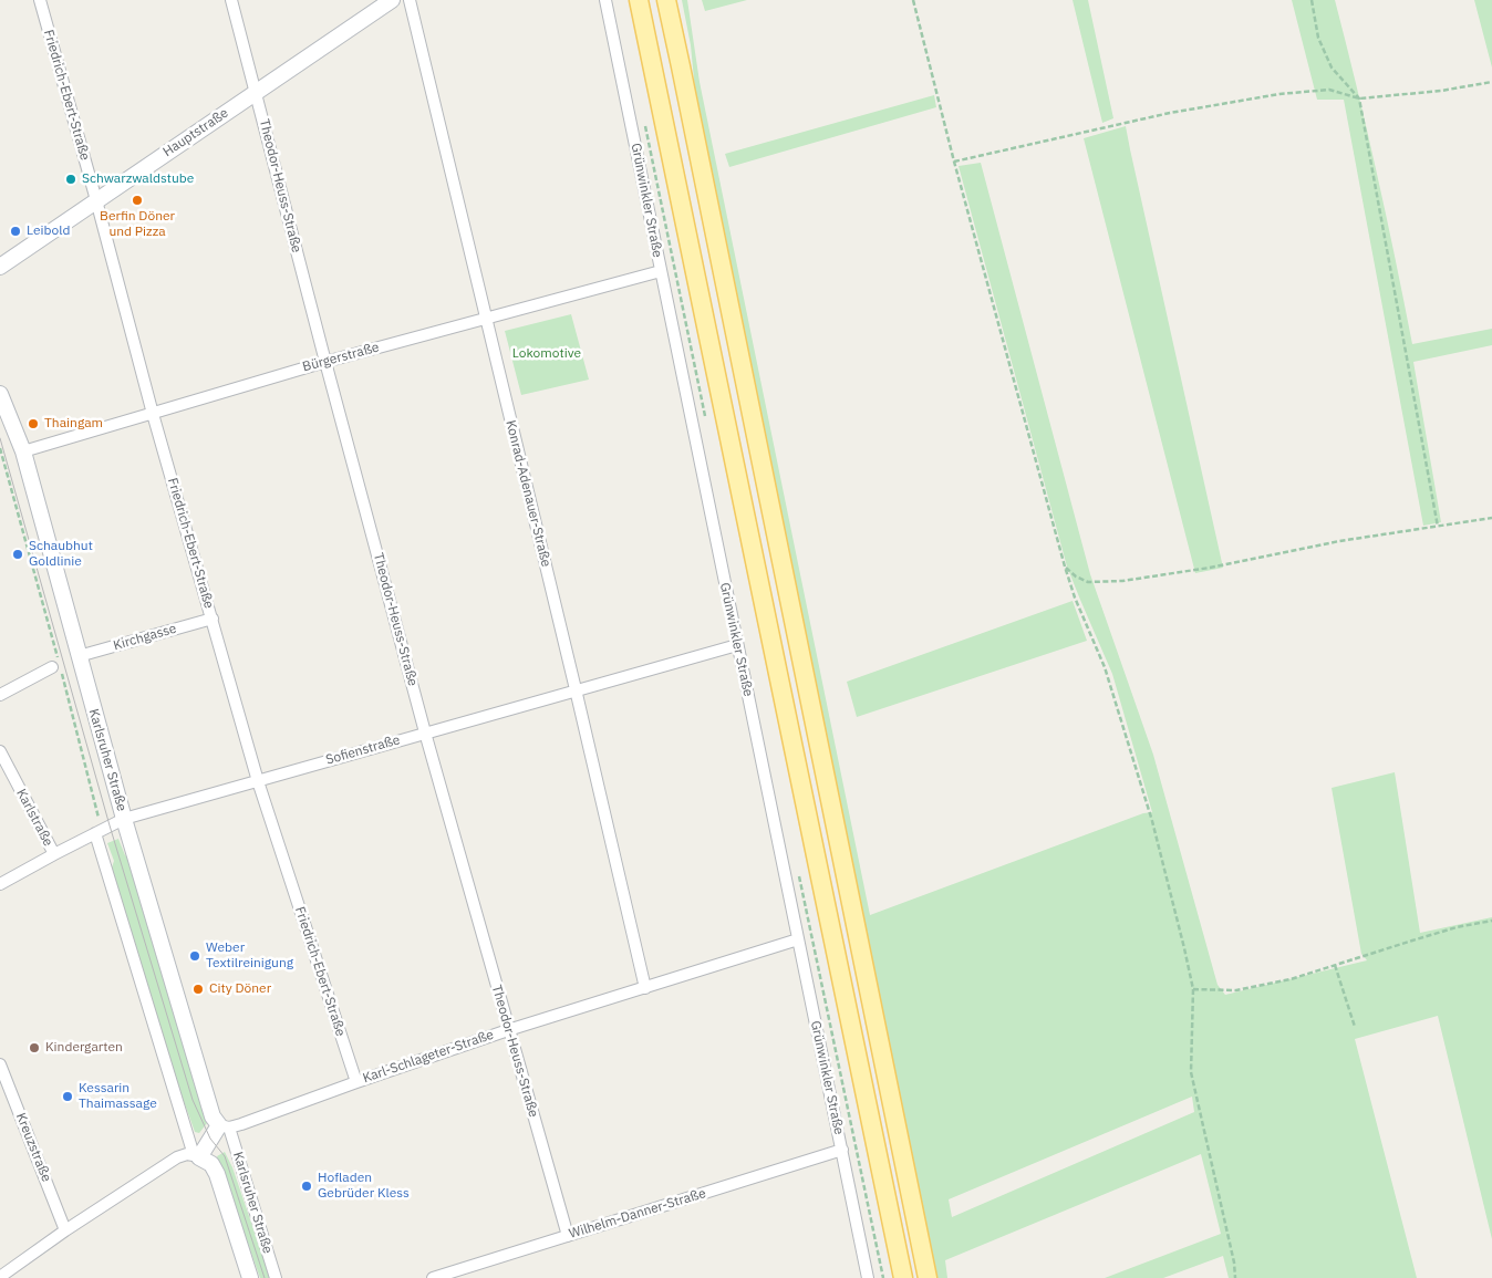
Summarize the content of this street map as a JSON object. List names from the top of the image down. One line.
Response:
{"streets":{"street":["Friedrich-Ebert-Straße","Hauptstraße","Theodor-Heuss-Straße","Grünwinkler Straße","Bürgerstraße","Konrad-Adenauer-Straße","Kirchgasse","Sofienstraße","Karlsruher Straße","Karlstraße","Karl-Schlageter-Straße","Kreuzstraße","Wilhelm-Danner-Straße"]},"crossings":[["Friedrich-Ebert-Straße","Hauptstraße"],["Friedrich-Ebert-Straße","Bürgerstraße"],["Friedrich-Ebert-Straße","Kirchgasse"],["Friedrich-Ebert-Straße","Sofienstraße"],["Friedrich-Ebert-Straße","Karl-Schlageter-Straße"],["Hauptstraße","Theodor-Heuss-Straße"],["Theodor-Heuss-Straße","Bürgerstraße"],["Theodor-Heuss-Straße","Sofienstraße"],["Theodor-Heuss-Straße","Karl-Schlageter-Straße"],["Theodor-Heuss-Straße","Wilhelm-Danner-Straße"],["Grünwinkler Straße","Bürgerstraße"],["Grünwinkler Straße","Sofienstraße"],["Grünwinkler Straße","Karl-Schlageter-Straße"],["Grünwinkler Straße","Wilhelm-Danner-Straße"],["Bürgerstraße","Konrad-Adenauer-Straße"],["Bürgerstraße","Karlsruher Straße"],["Konrad-Adenauer-Straße","Sofienstraße"],["Konrad-Adenauer-Straße","Karl-Schlageter-Straße"],["Kirchgasse","Karlsruher Straße"],["Sofienstraße","Karlsruher Straße"],["Sofienstraße","Karlstraße"],["Karlsruher Straße","Karl-Schlageter-Straße"]],"parks":["Lokomotive"],"places":["Schwarzwaldstube","Berfin Döner und Pizza","Leibold","Thaingam","Schaubhut Goldlinie","Weber Textilreinigung","City Döner","Kindergarten","Kessarin Thaimassage","Hofladen Gebrüder Kless"]}
